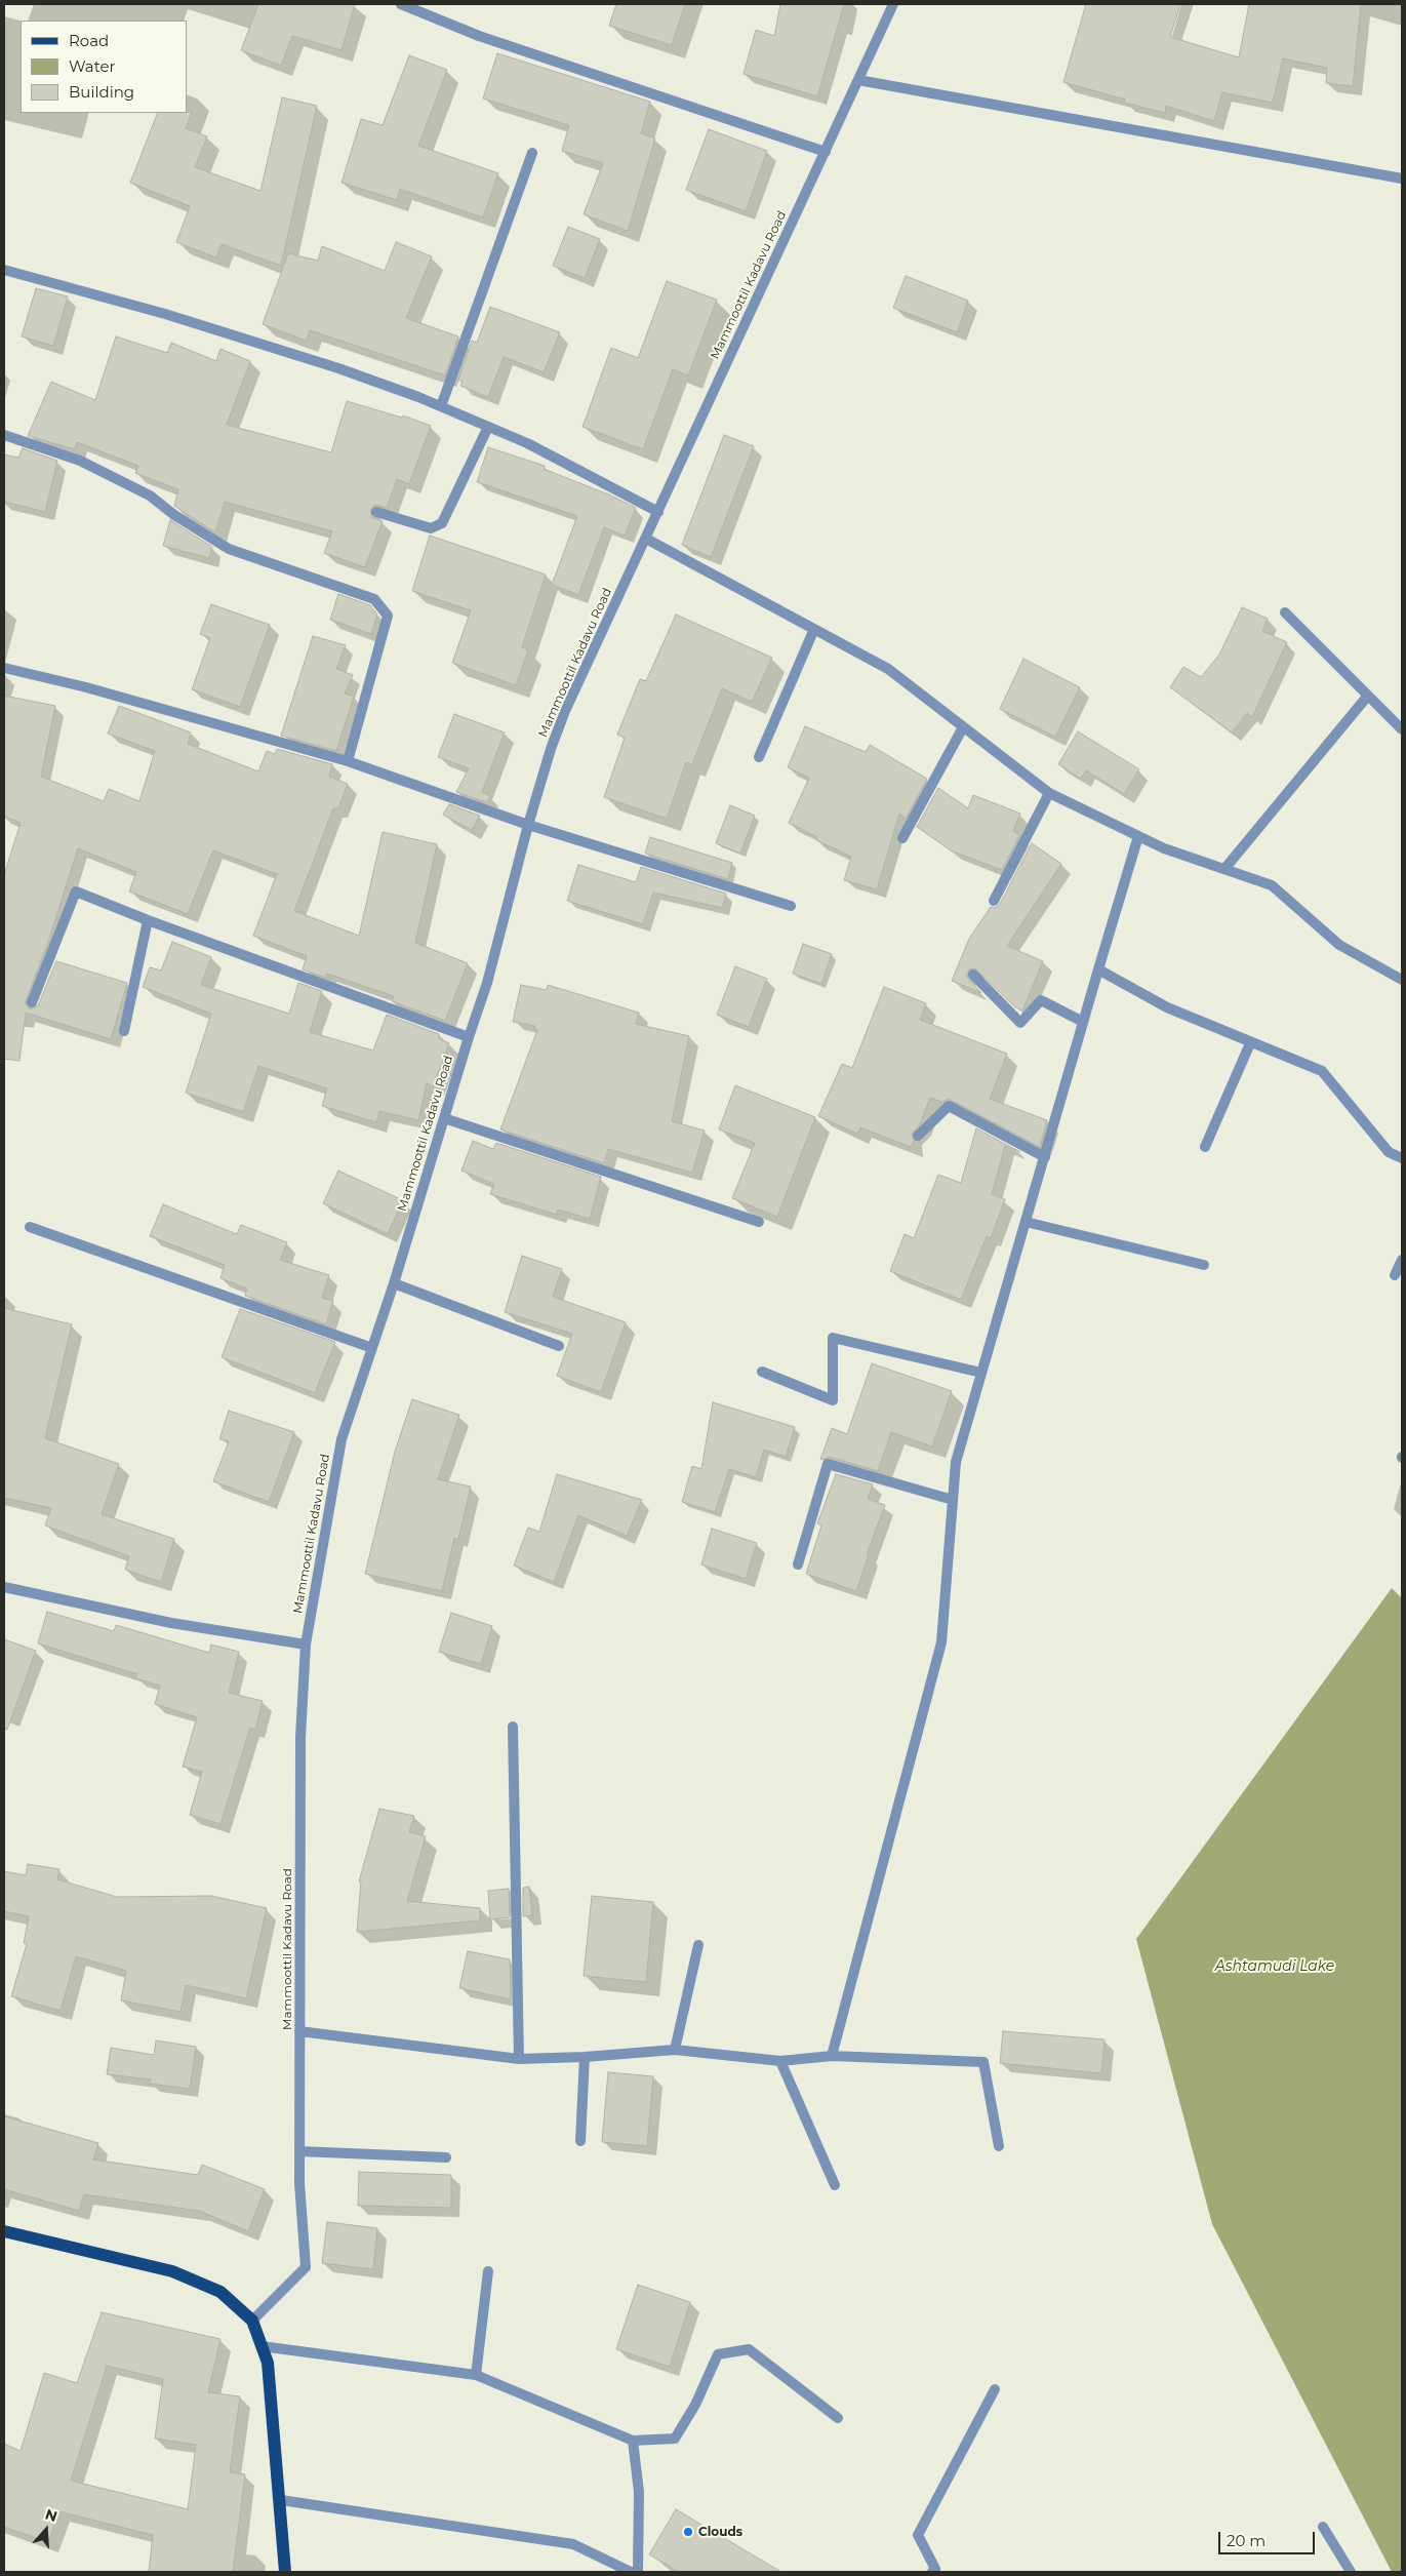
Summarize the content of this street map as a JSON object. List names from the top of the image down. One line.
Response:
{"streets":{"street":["Mammoottil Kadavu Road"]},"water":["Ashtamudi Lake"],"places":["Clouds"],"legend":["Road","Water","Building"],"scale_bar":"20 m","north":"top"}
